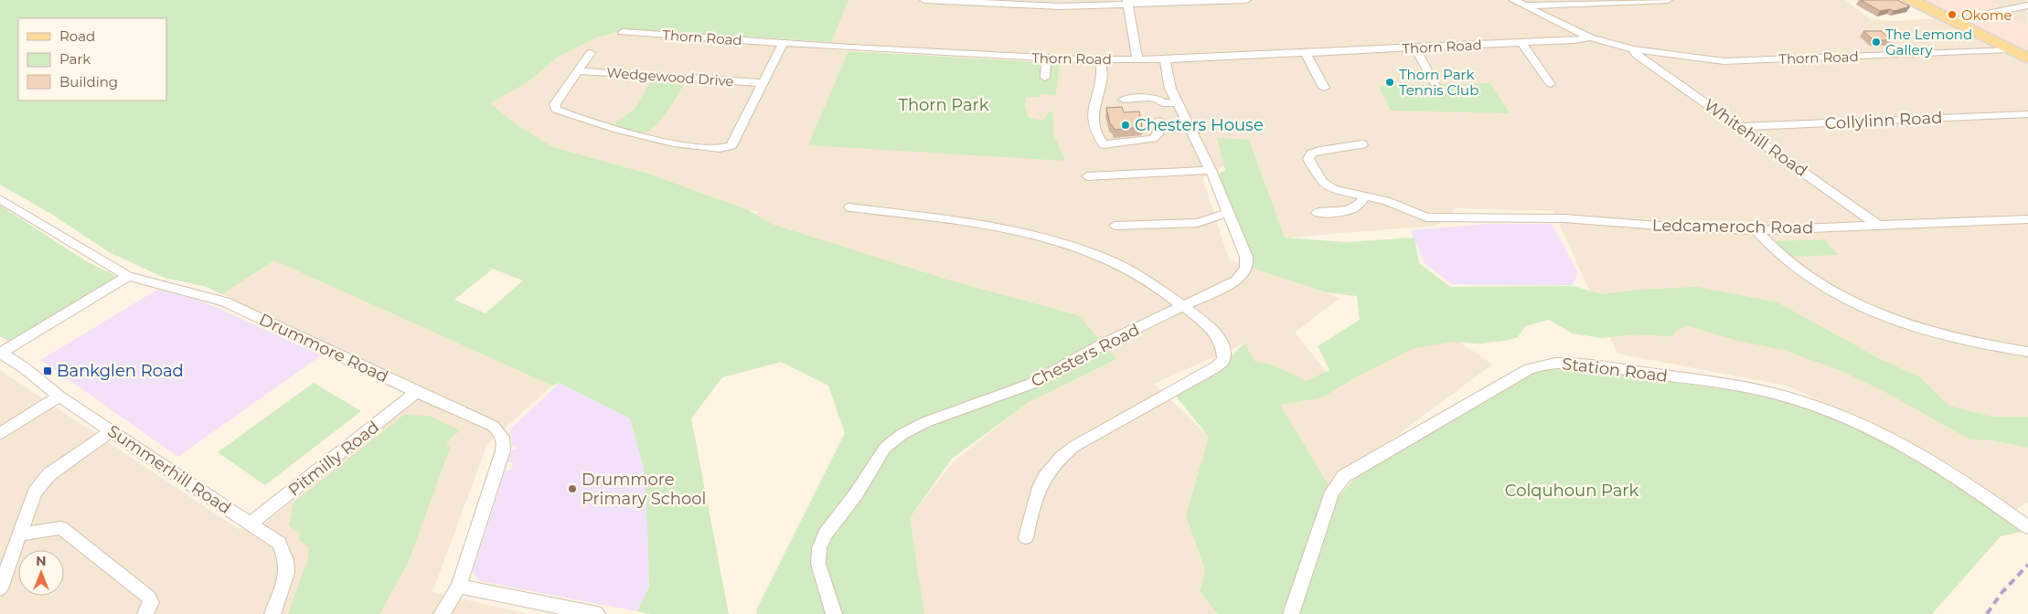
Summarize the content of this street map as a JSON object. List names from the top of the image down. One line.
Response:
{"streets":{"street":["Thorn Road","Wedgewood Drive","Collylinn Road","Whitehill Road","Ledcameroch Road","Drummore Road","Chesters Road","Station Road","Pitmilly Road","Summerhill Road"]},"crossings":[["Thorn Road","Wedgewood Drive"],["Thorn Road","Whitehill Road"],["Thorn Road","Chesters Road"],["Collylinn Road","Whitehill Road"],["Whitehill Road","Ledcameroch Road"],["Drummore Road","Pitmilly Road"],["Pitmilly Road","Summerhill Road"]],"parks":["Thorn Park","Colquhoun Park"],"places":{"other":["Okome","The Lemond Gallery","Thorn Park Tennis Club","Chesters House","Drummore Primary School"],"transit":["Bankglen Road"]},"legend":["Road","Park","Building"],"north":"top"}
